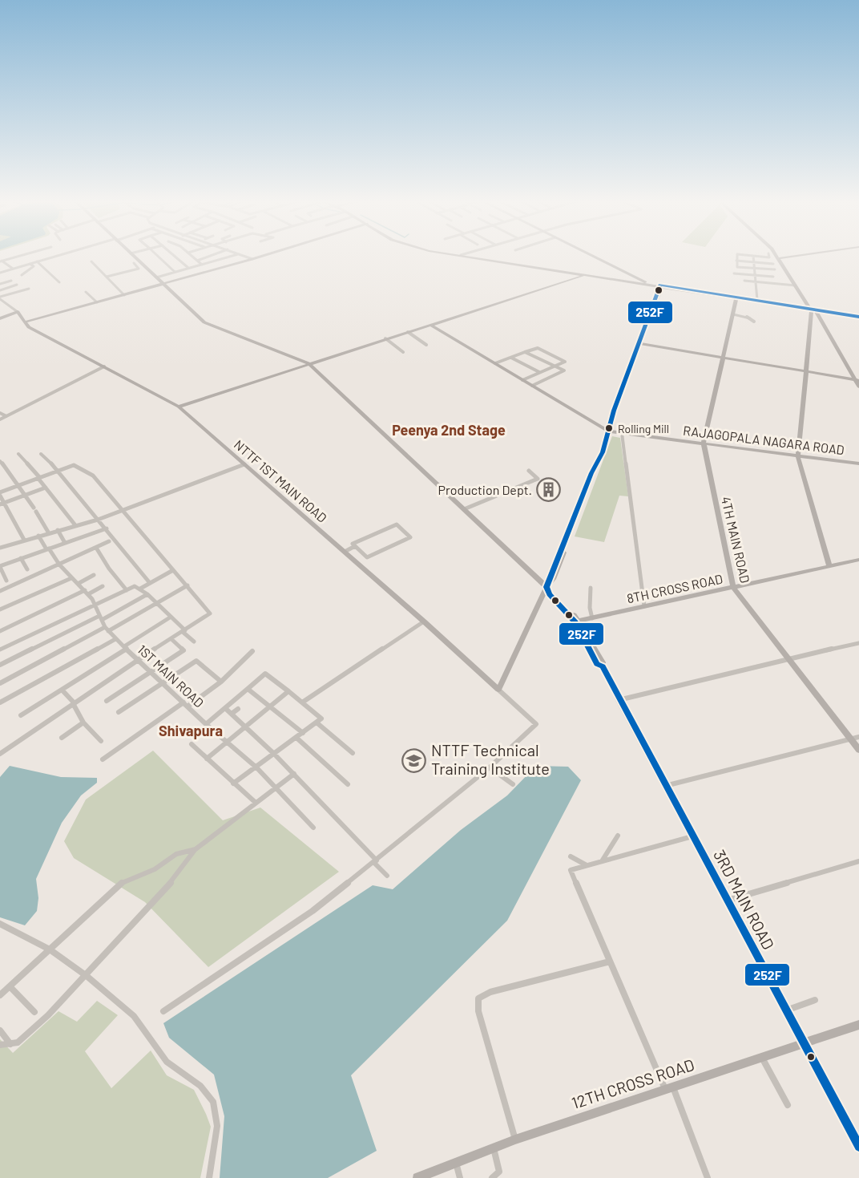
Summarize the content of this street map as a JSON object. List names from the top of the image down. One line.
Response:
{"streets":{"street":["RAJAGOPALA NAGARA ROAD","NTTF 1ST MAIN ROAD","4TH MAIN ROAD","8TH CROSS ROAD","1ST MAIN ROAD","3RD MAIN ROAD","12TH CROSS ROAD"]},"crossings":[["RAJAGOPALA NAGARA ROAD","4TH MAIN ROAD"],["4TH MAIN ROAD","8TH CROSS ROAD"],["8TH CROSS ROAD","3RD MAIN ROAD"],["3RD MAIN ROAD","12TH CROSS ROAD"]],"districts":["Peenya 2nd Stage","Shivapura"],"places":{"other":["Rolling Mill"],"building":["Production Dept."],"school or university":["NTTF Technical Training Institute"]},"lines":["transit line 252F"]}
